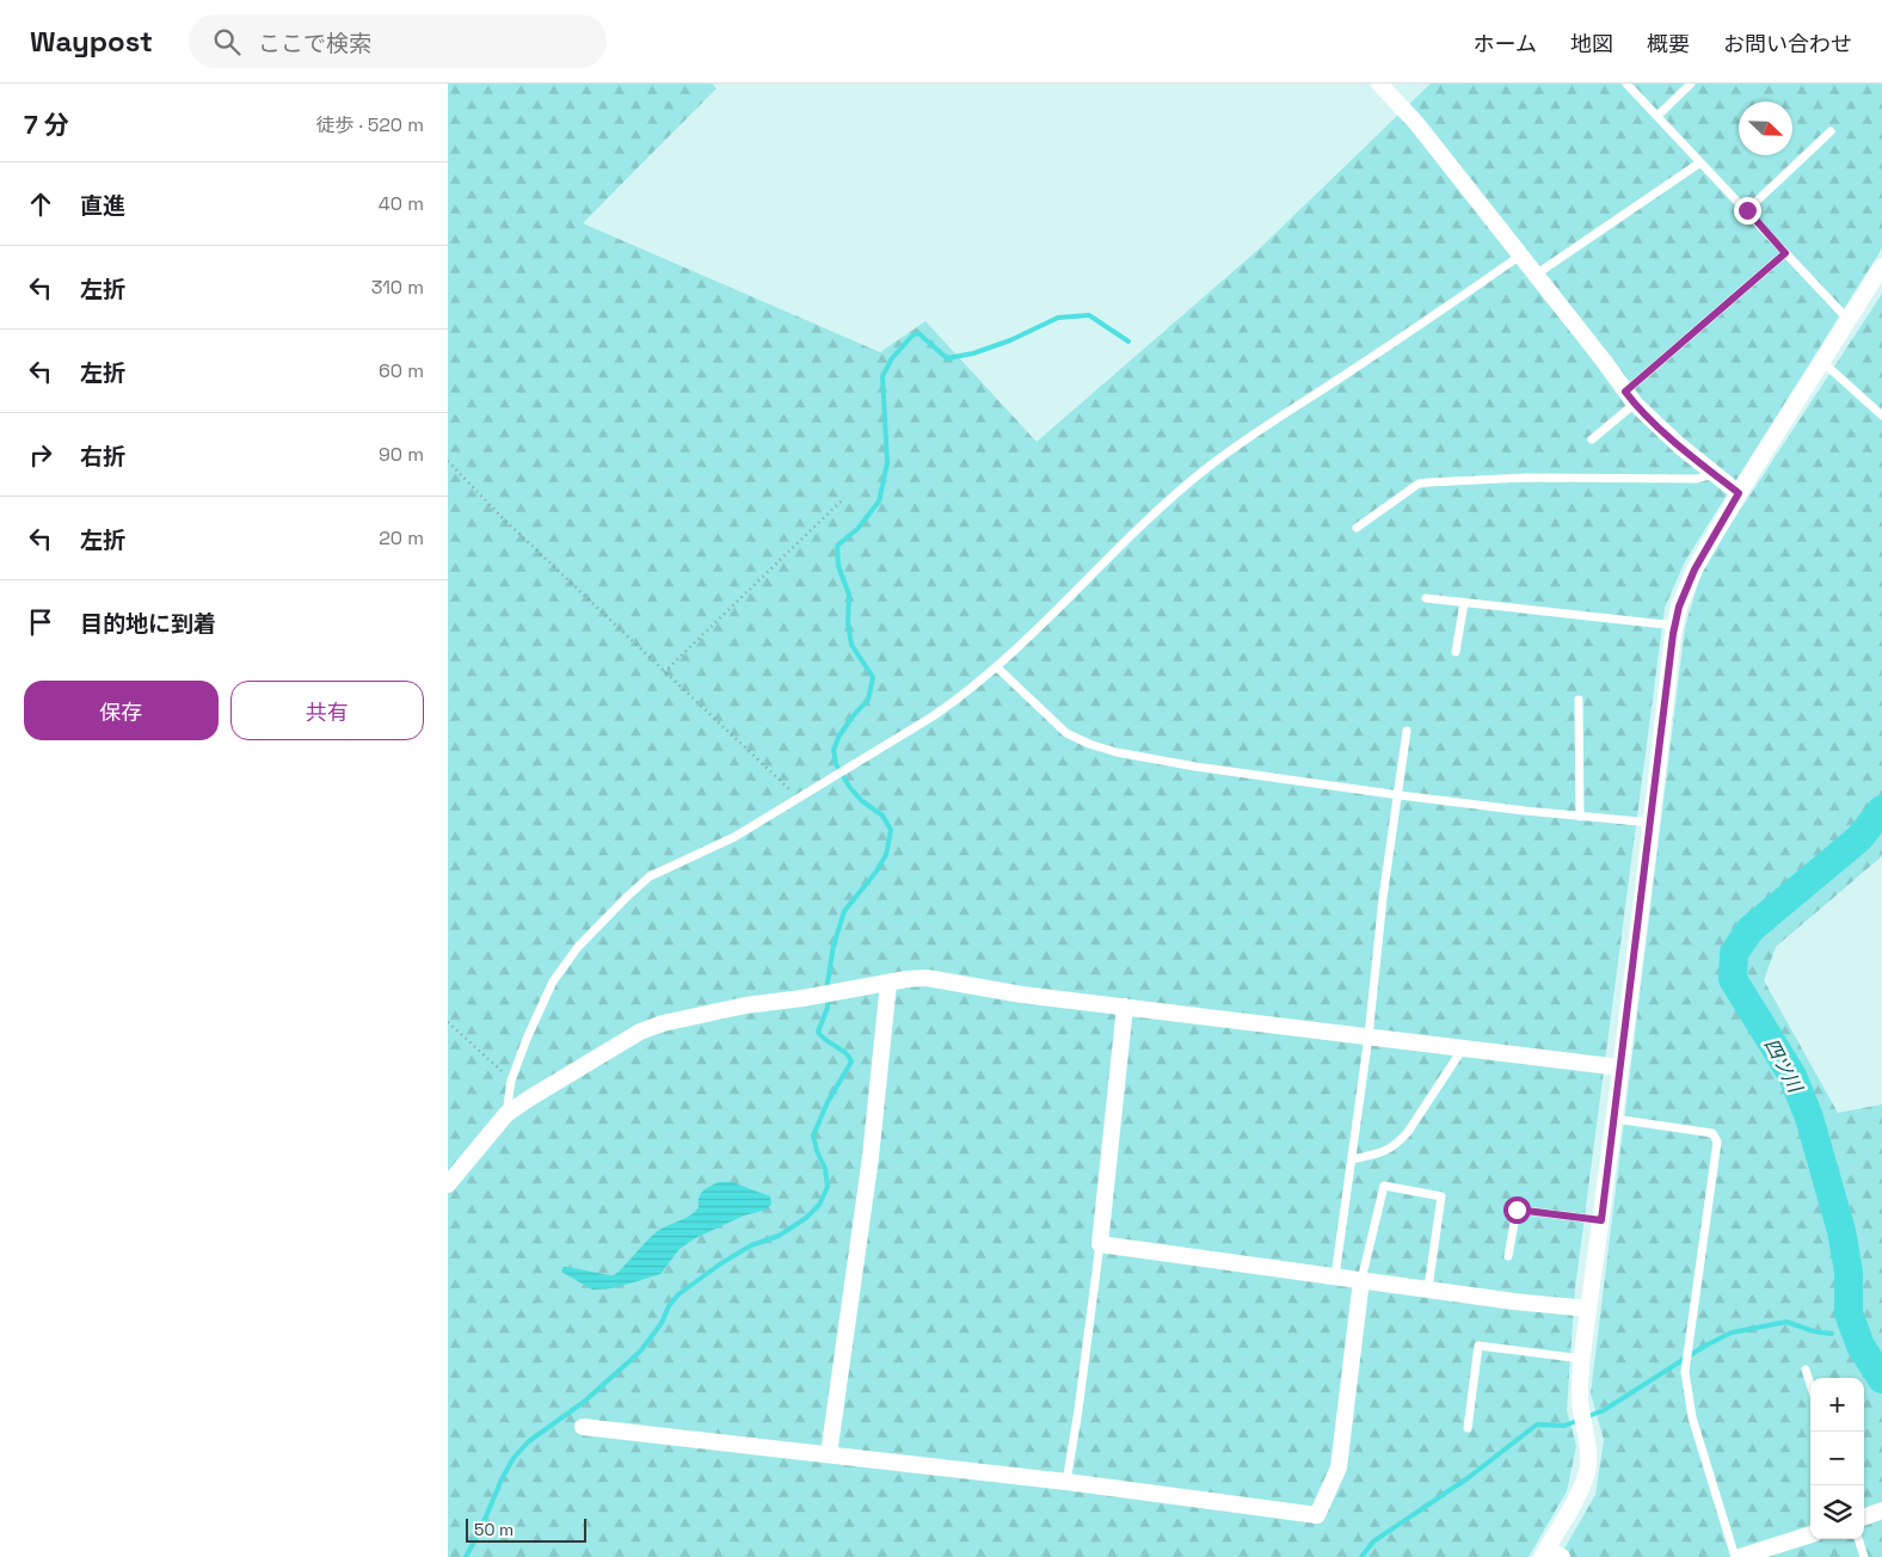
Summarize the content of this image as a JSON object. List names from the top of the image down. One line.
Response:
{"water":["四ツ川"],"scale_bar":"50 m","north":"bottom right","page":{"header":"Waypost","search":"ここで検索","nav":["ホーム","地図","概要","お問い合わせ"],"heading":["7 分","徒歩 · 520 m"],"list":[["直進","40 m"],["左折","310 m"],["左折","60 m"],["右折","90 m"],["左折","20 m"],"目的地に到着"],"buttons":["保存","共有"],"map_buttons":["+","−"],"scale":"50 m"}}
